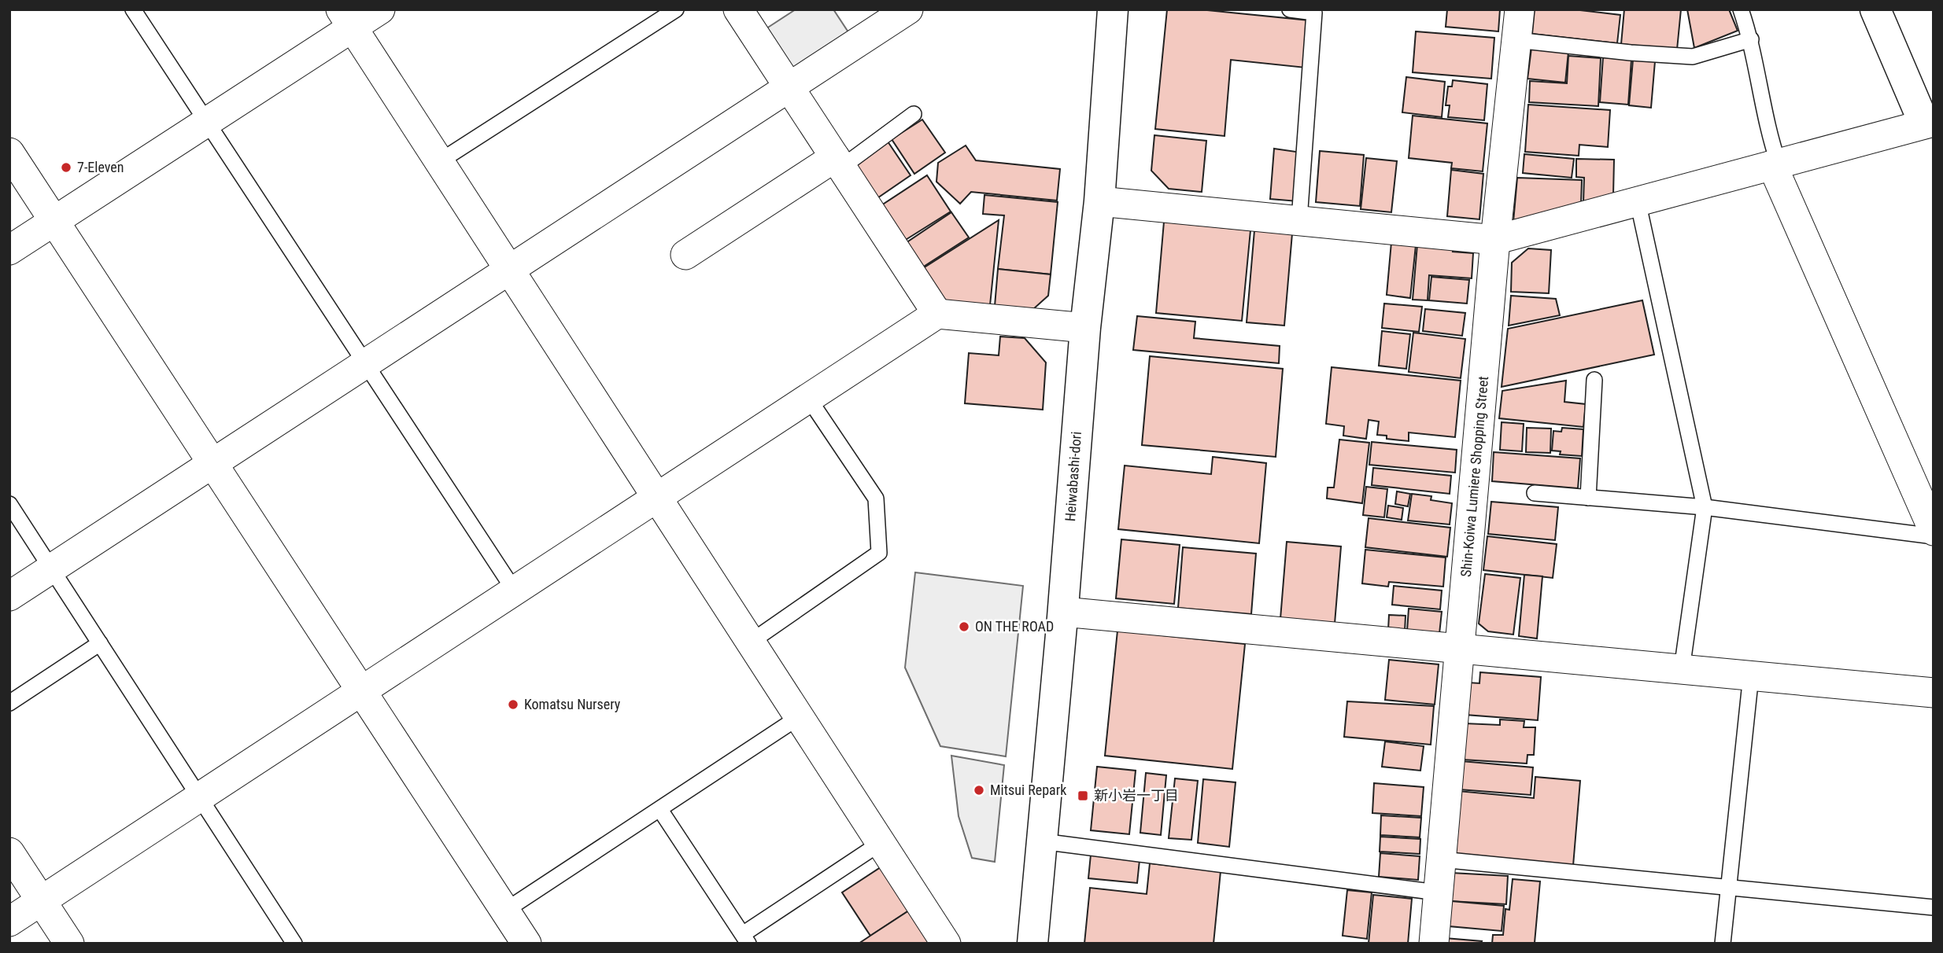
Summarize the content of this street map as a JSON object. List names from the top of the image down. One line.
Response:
{"streets":{"main road":["Heiwabashi-dori"],"street":["Shin-Koiwa Lumiere Shopping Street"]},"places":{"other":["7-Eleven","ON THE ROAD","Komatsu Nursery","Mitsui Repark"],"transit":["新小岩一丁目"]}}
